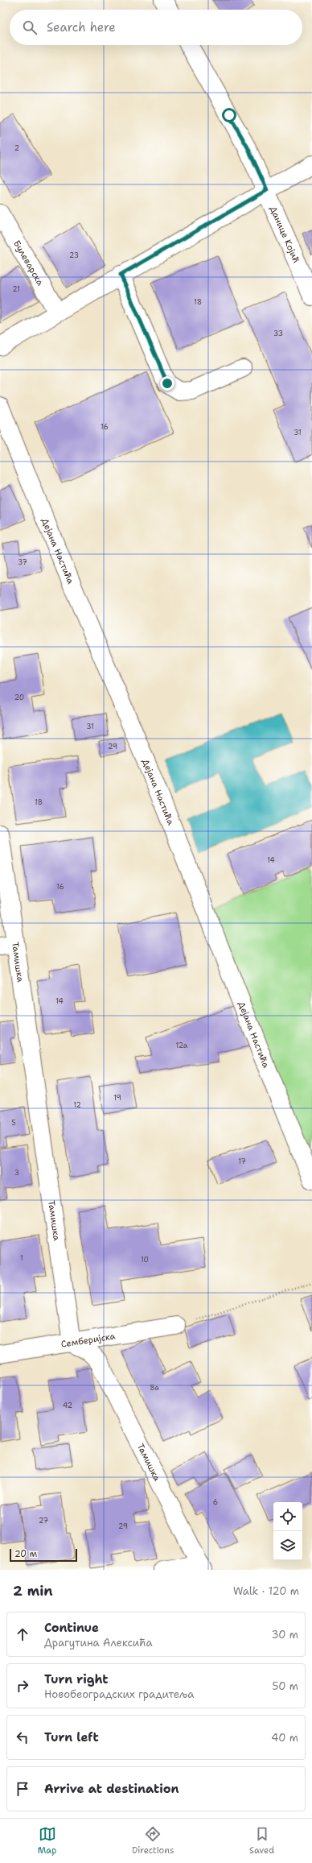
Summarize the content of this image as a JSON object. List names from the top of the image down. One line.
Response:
{"streets":{"street":["Данице Којић","Булеварска","Дејана Настића","Тамишка","Семберијска"]},"crossings":[["Тамишка","Семберијска"]],"house_numbers":["2","23","21","18","33","16","31","37","20","31","29","18","14","16","14","12a","19","12","5","17","3","1","10","8a","42","6","27","29"],"scale_bar":"20 m","page":{"search":"Search here","scale":"20 m","heading":["2 min","Walk · 120 m"],"list":[["Continue","Драгутина Алексића","30 m"],["Turn right","Новобеоградских градитеља","50 m"],["Turn left","40 m"],"Arrive at destination"],"nav":["Map","Directions","Saved"]}}
